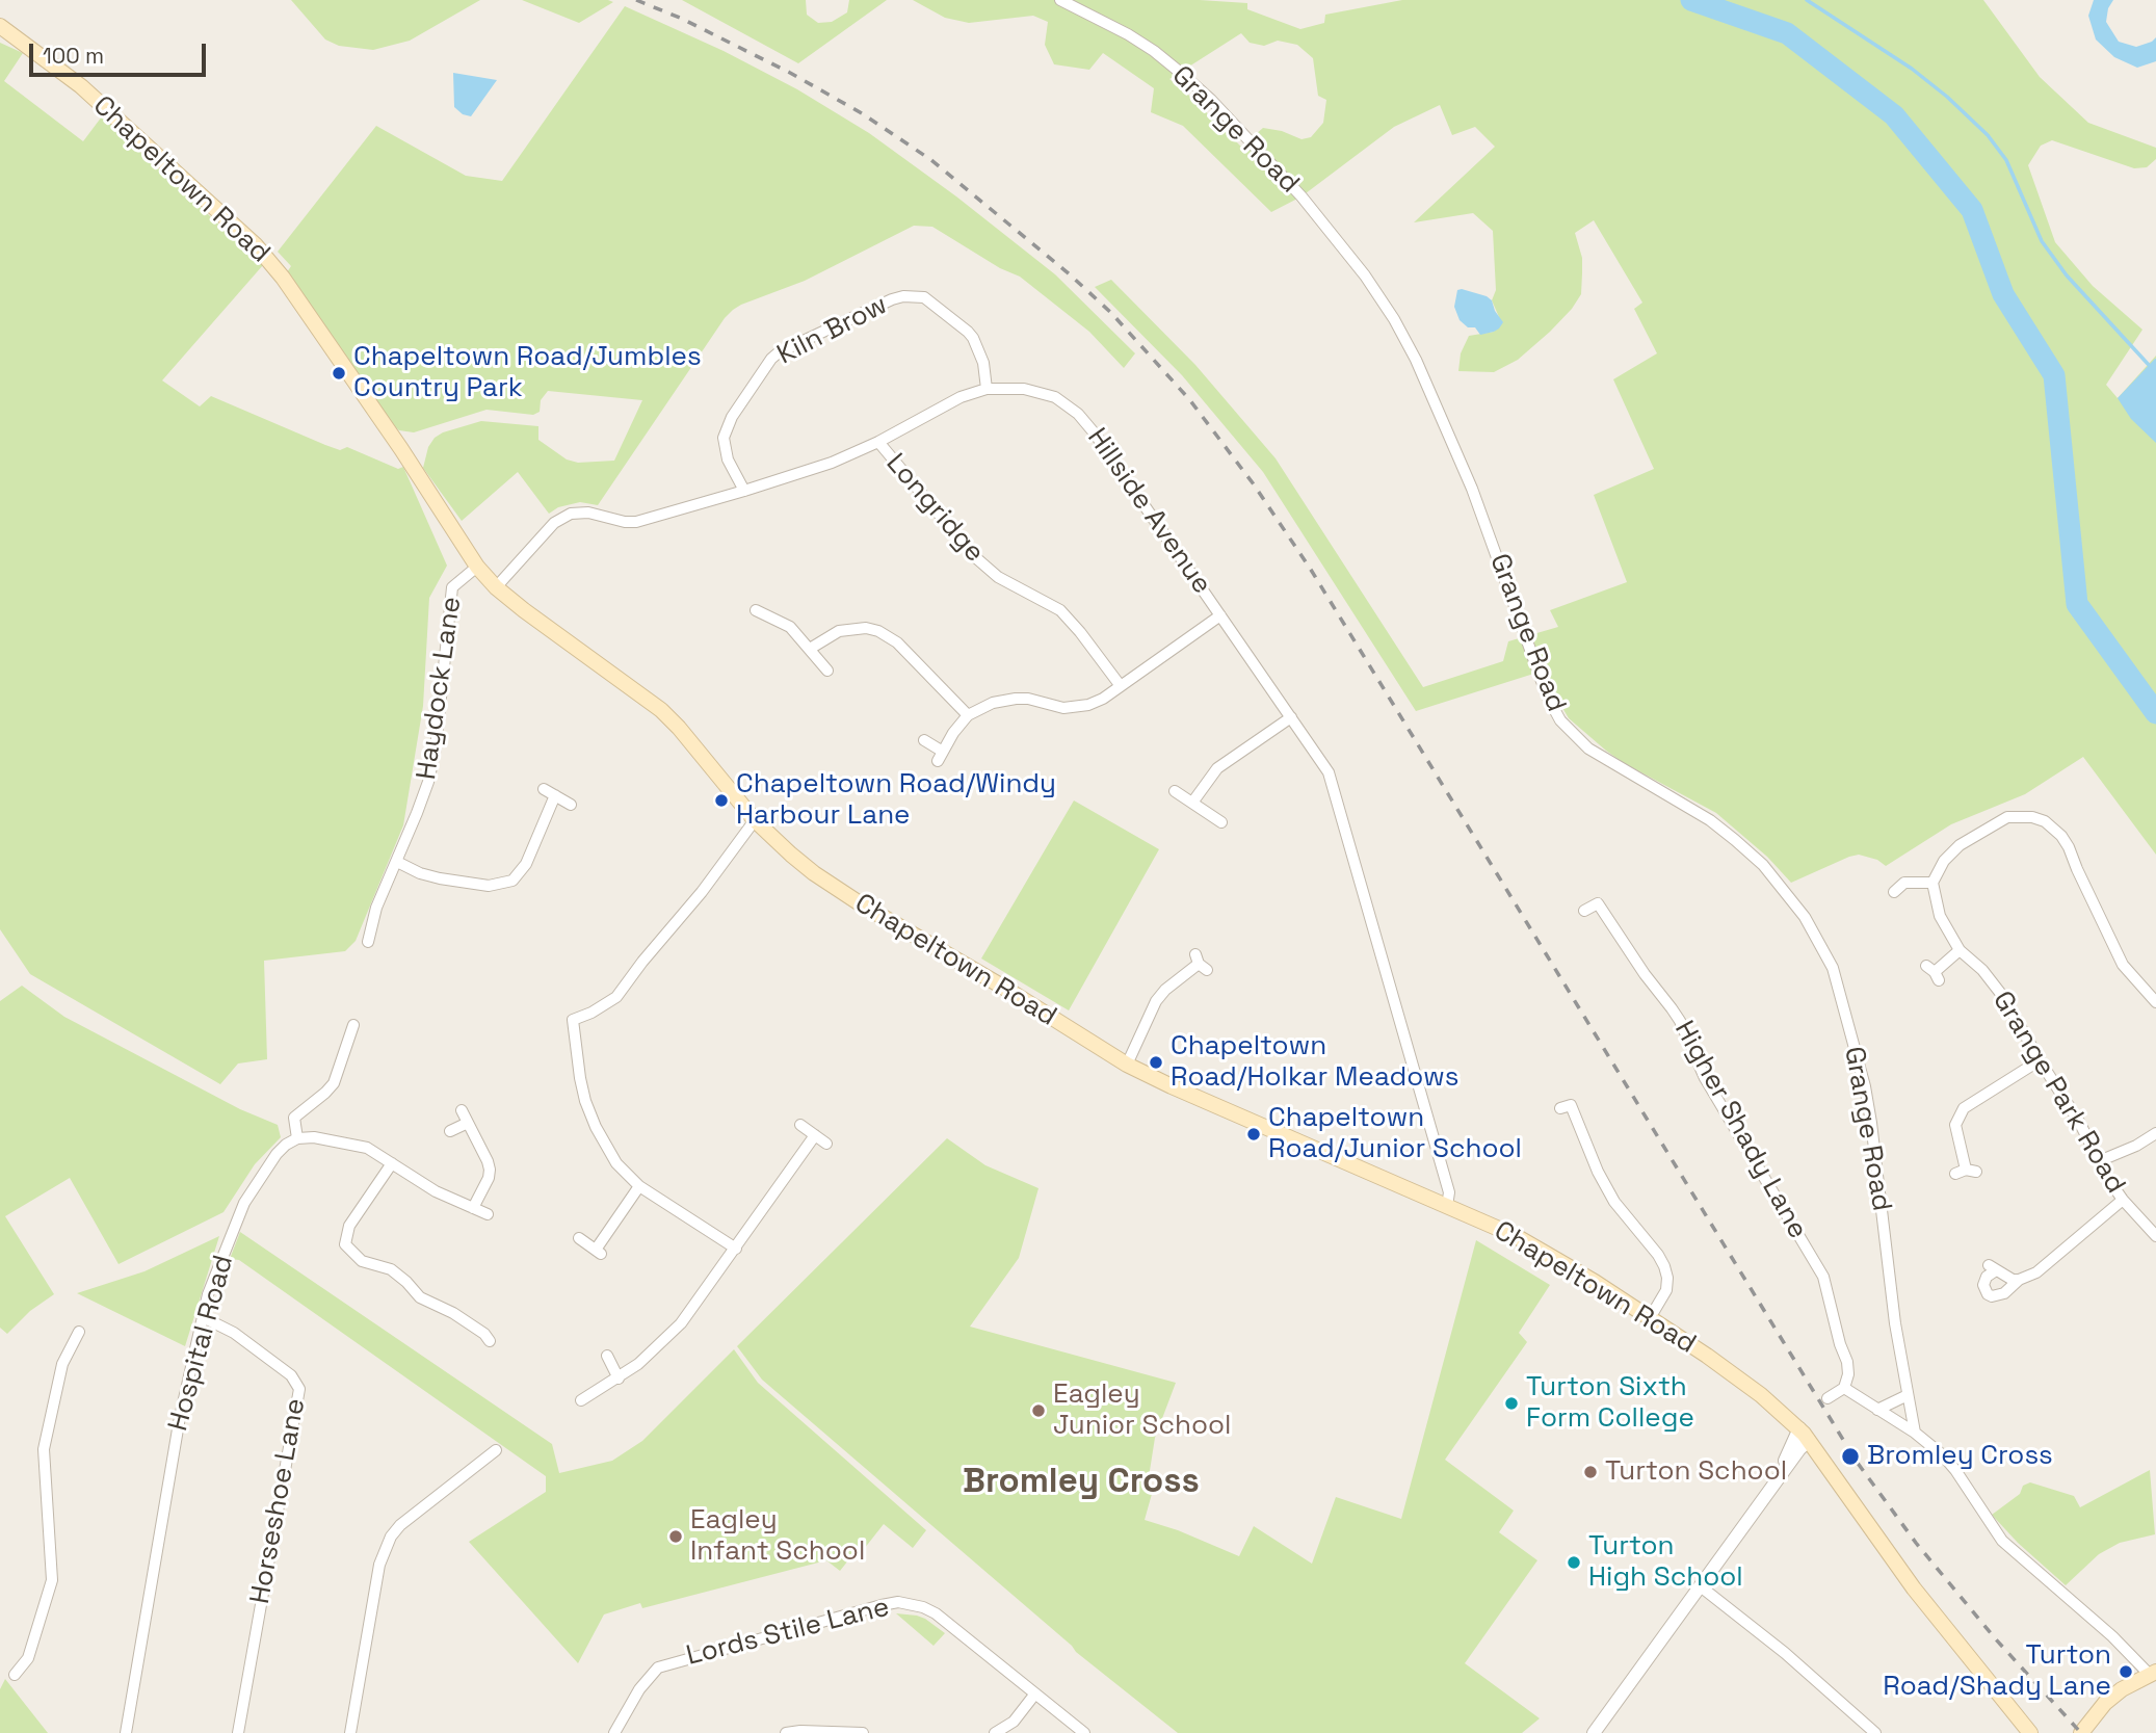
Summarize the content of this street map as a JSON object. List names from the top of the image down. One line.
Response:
{"streets":{"main road":["Chapeltown Road"],"street":["Grange Road","Kiln Brow","Longridge","Hillside Avenue","Haydock Lane","Grange Park Road","Higher Shady Lane","Hospital Road","Horseshoe Lane","Lords Stile Lane"]},"crossings":[["Chapeltown Road","Hillside Avenue"],["Chapeltown Road","Haydock Lane"],["Kiln Brow","Hillside Avenue"],["Longridge","Hillside Avenue"],["Hospital Road","Horseshoe Lane"]],"districts":["Bromley Cross"],"places":["Chapeltown Road/Jumbles Country Park","Chapeltown Road/Windy Harbour Lane","Chapeltown Road/Holkar Meadows","Chapeltown Road/Junior School","Turton Sixth Form College","Eagley Junior School","Bromley Cross","Turton School","Eagley Infant School","Turton High School","Turton Road/Shady Lane"],"scale_bar":"100 m"}
